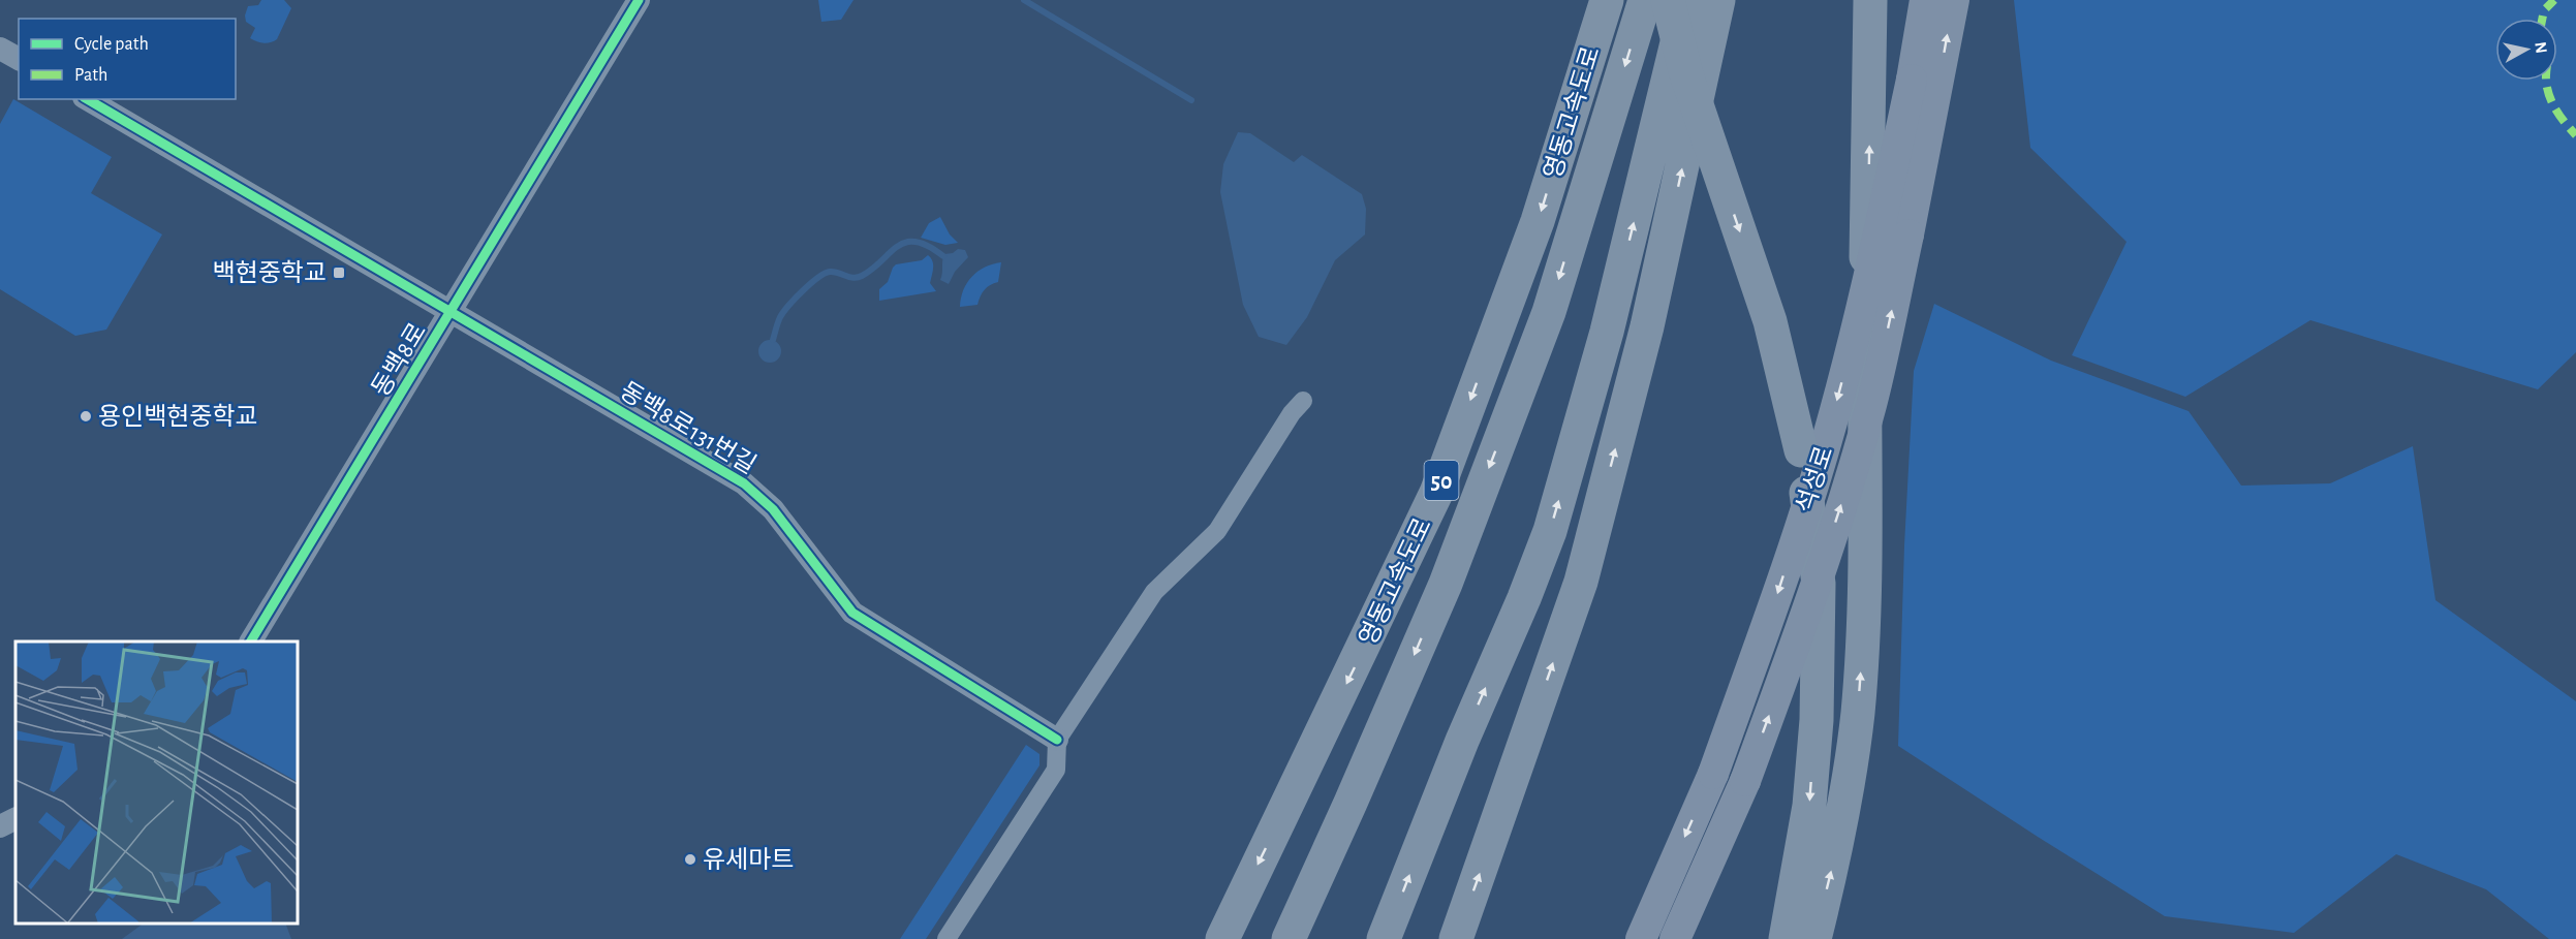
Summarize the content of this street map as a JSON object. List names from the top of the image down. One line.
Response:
{"streets":{"highway":["영동고속도로","석성로","50"],"street":["동백8로","동백8로131번길"]},"crossings":[["동백8로","동백8로131번길"]],"places":{"transit":["백현중학교"],"other":["용인백현중학교","유세마트"]},"legend":["Cycle path","Path"],"north":"right"}
